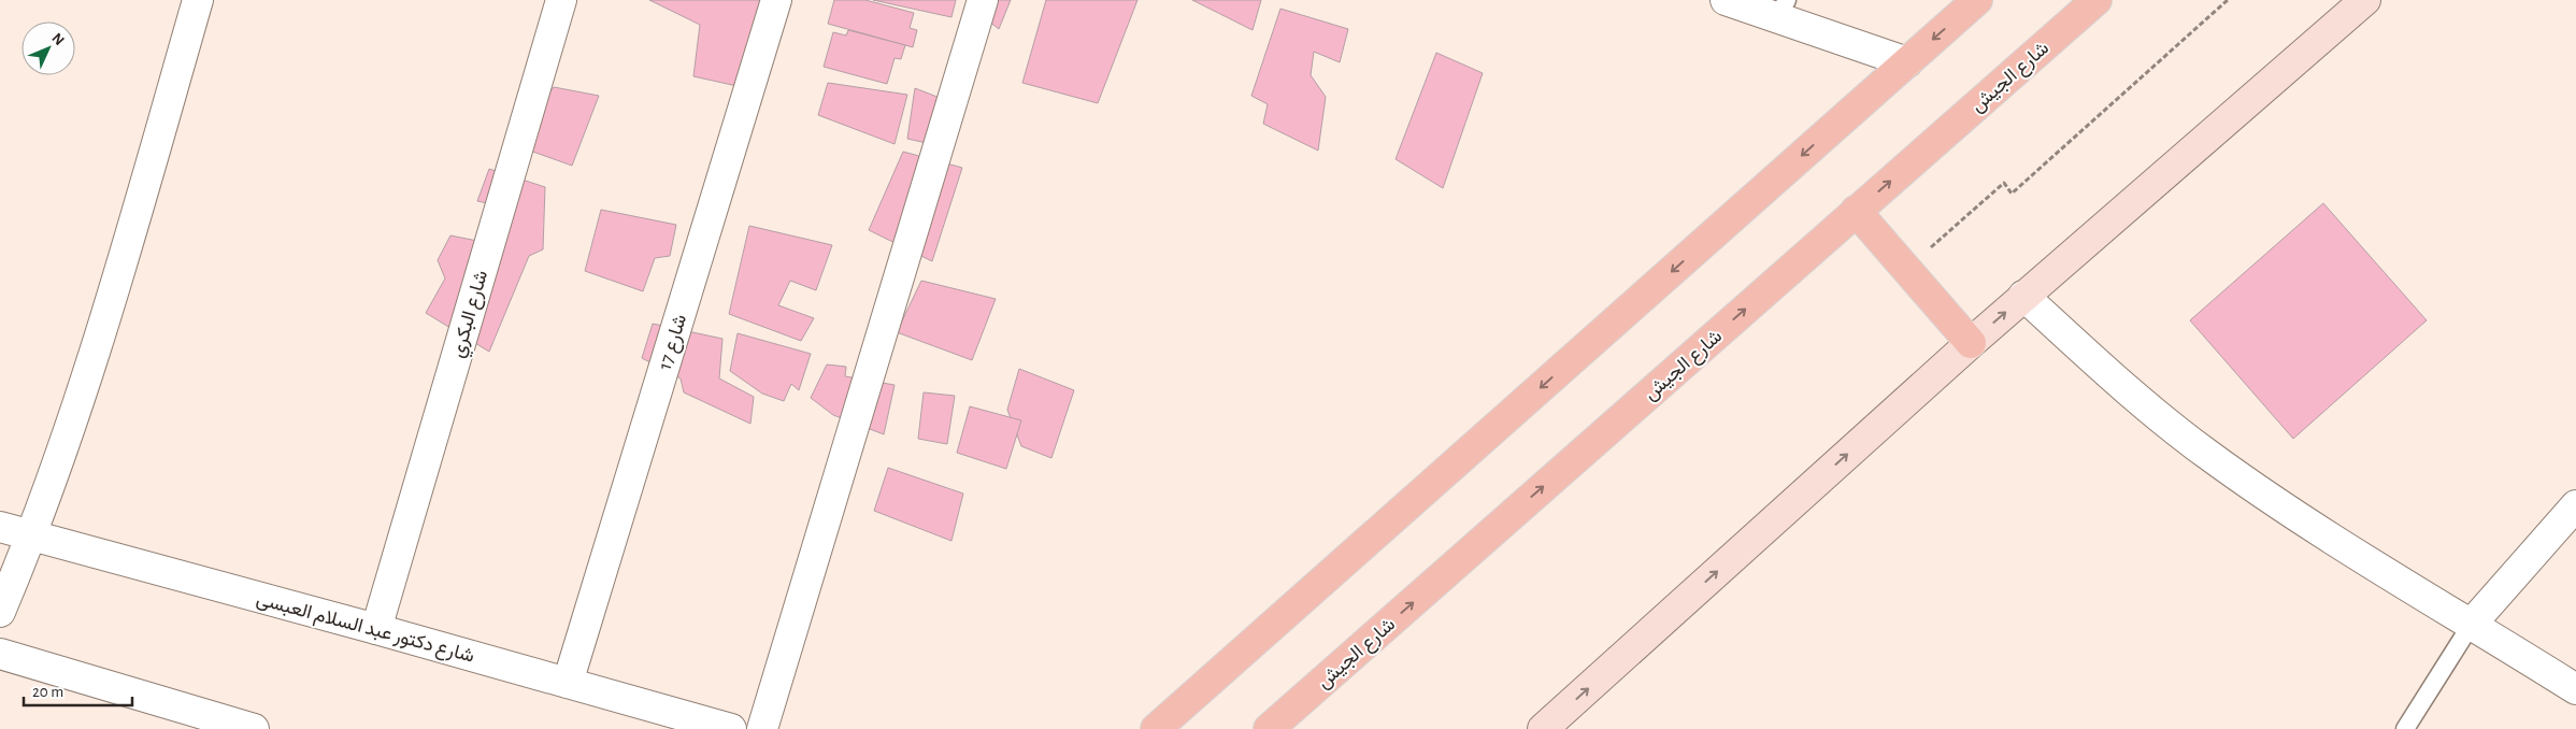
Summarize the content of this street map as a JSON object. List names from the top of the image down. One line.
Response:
{"streets":{"main road":["شارع الجيش"],"street":["شارع البكري","شارع 17","شارع دكتور عبد السلام العبسى"]},"crossings":[["شارع البكري","شارع دكتور عبد السلام العبسى"],["شارع 17","شارع دكتور عبد السلام العبسى"]],"scale_bar":"20 m","north":"top right"}
